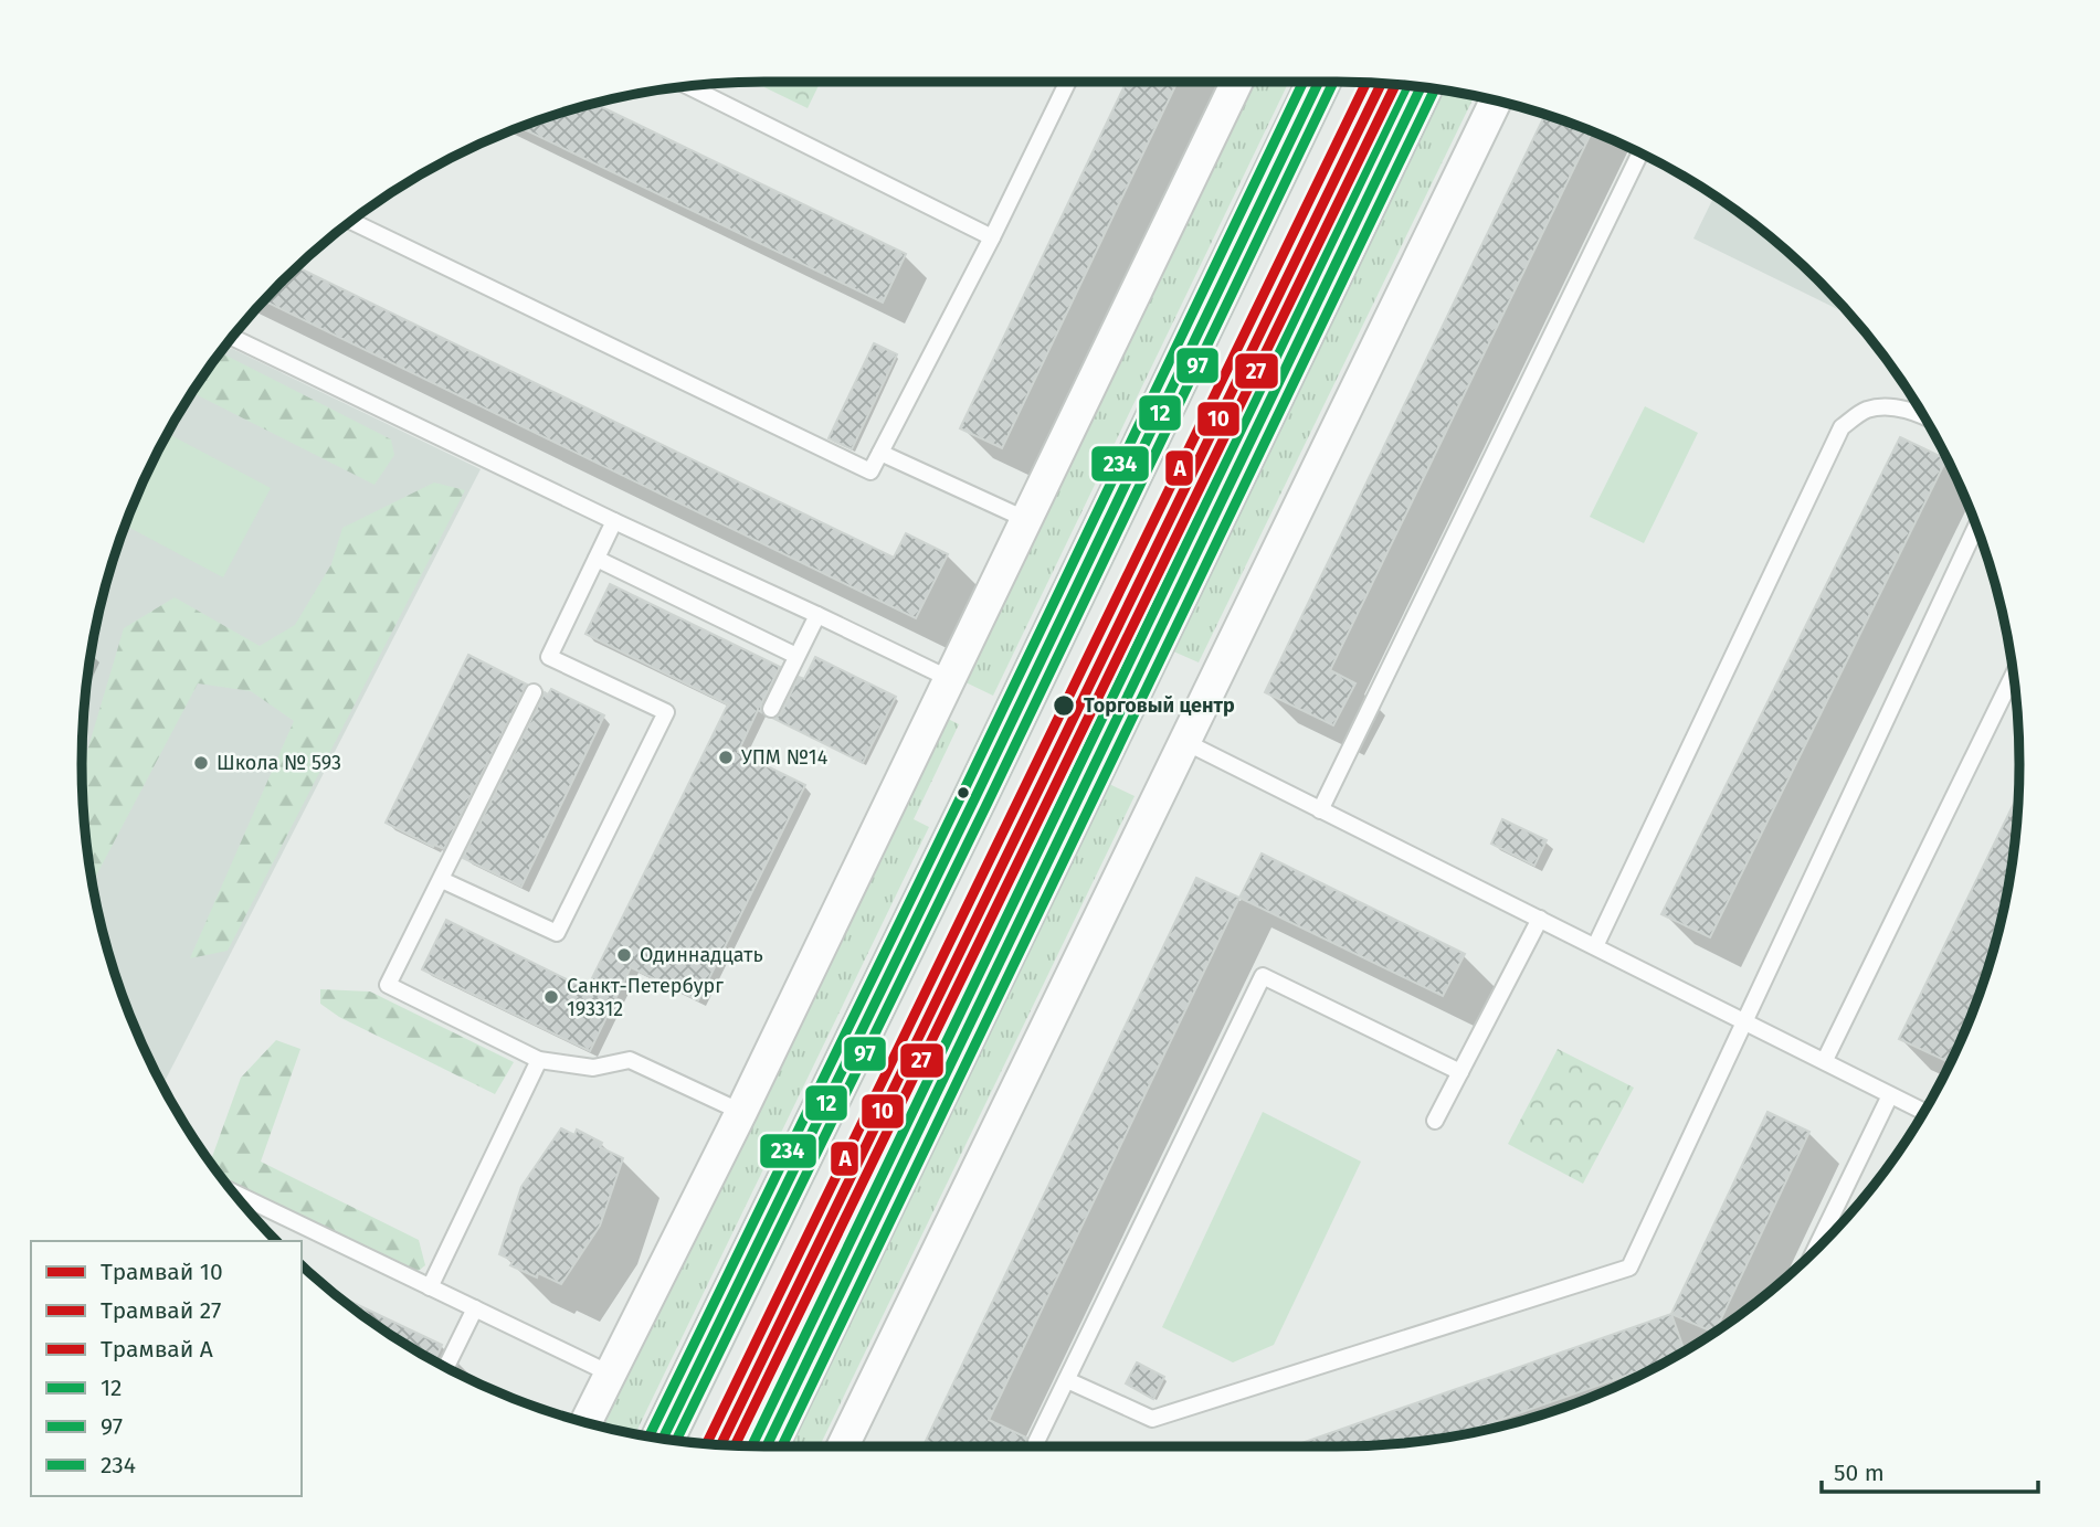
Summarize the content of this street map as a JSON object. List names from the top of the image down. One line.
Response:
{"places":["Торговый центр","УПМ №14","Школа № 593","Одиннадцать","Санкт-Петербург 193312"],"lines":["transit line 12","transit line 97","transit line 234","tram line А","tram line 10","tram line 27"],"legend":["Трамвай 10","Трамвай 27","Трамвай А","12","97","234"],"scale_bar":"50 m"}
